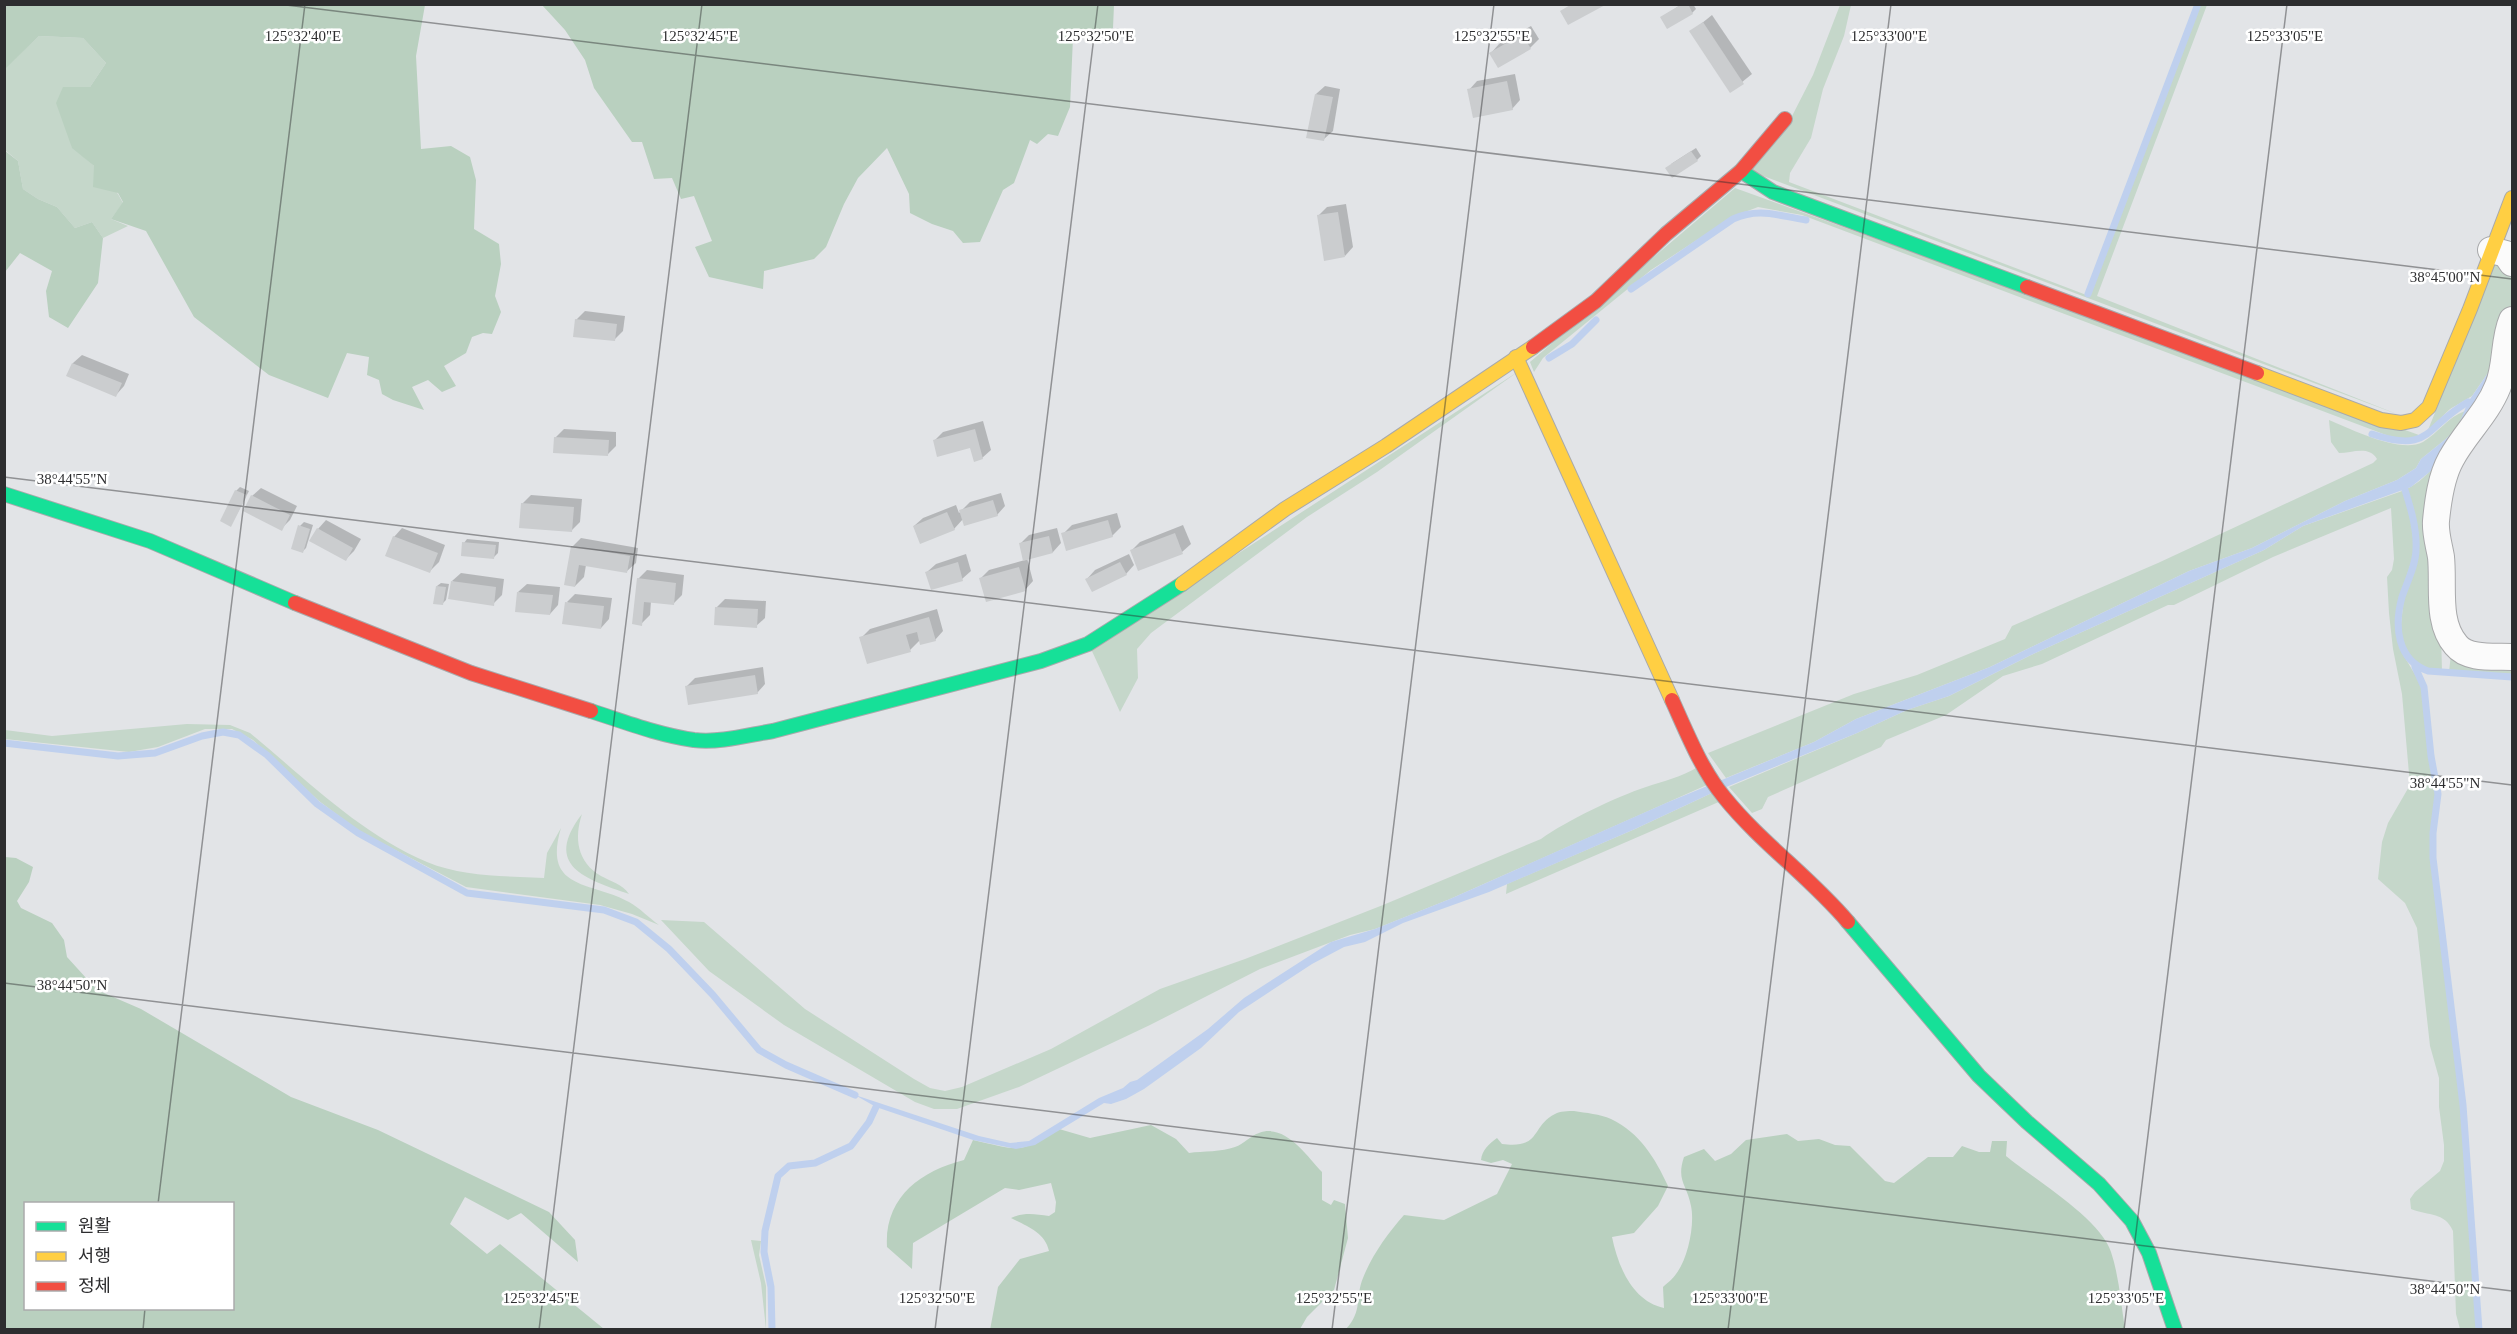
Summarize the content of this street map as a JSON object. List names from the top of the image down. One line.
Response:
{"legend":["원활","서행","정체"],"coordinates":["125°32'40\"E","125°32'45\"E","125°32'50\"E","125°32'55\"E","125°33'00\"E","125°33'05\"E","38°45'00\"N","38°44'55\"N","38°44'50\"N"]}
